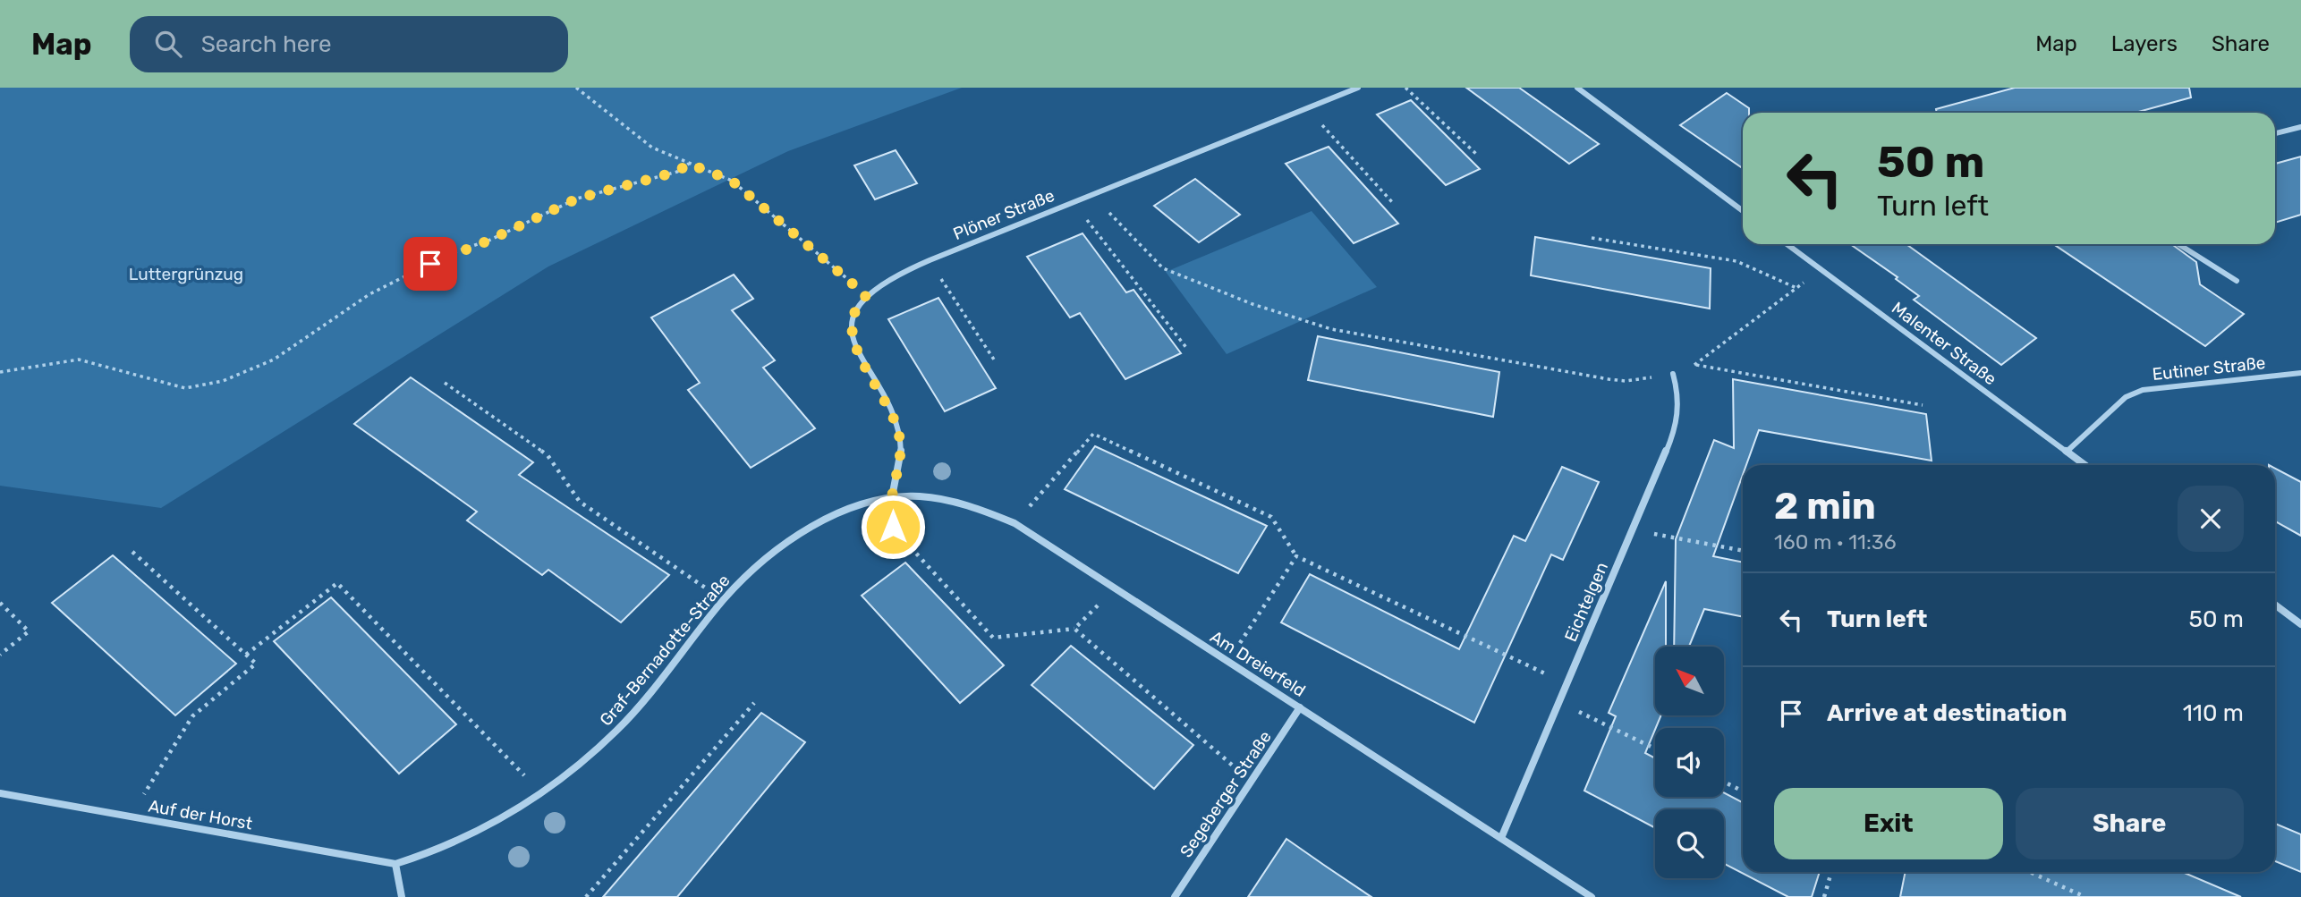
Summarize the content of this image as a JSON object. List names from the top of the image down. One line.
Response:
{"streets":{"street":["Plöner Straße","Malenter Straße","Eutiner Straße","Eichtelgen","Graf-Bernadotte-Straße","Am Dreierfeld","Segeberger Straße","Auf der Horst"]},"crossings":[["Plöner Straße","Graf-Bernadotte-Straße"],["Plöner Straße","Am Dreierfeld"],["Malenter Straße","Eutiner Straße"],["Eichtelgen","Am Dreierfeld"],["Graf-Bernadotte-Straße","Am Dreierfeld"],["Graf-Bernadotte-Straße","Auf der Horst"],["Am Dreierfeld","Segeberger Straße"]],"parks":["Luttergrünzug"],"north":"top left","page":{"header":"Map","search":"Search here","nav":["Map","Layers","Share"],"turn":["50 m","Turn left"],"heading":["2 min","160 m · 11:36"],"list":[{"name":"Turn left","value":"50 m"},{"name":"Arrive at destination","value":"110 m"}],"buttons":["Exit","Share"]}}
